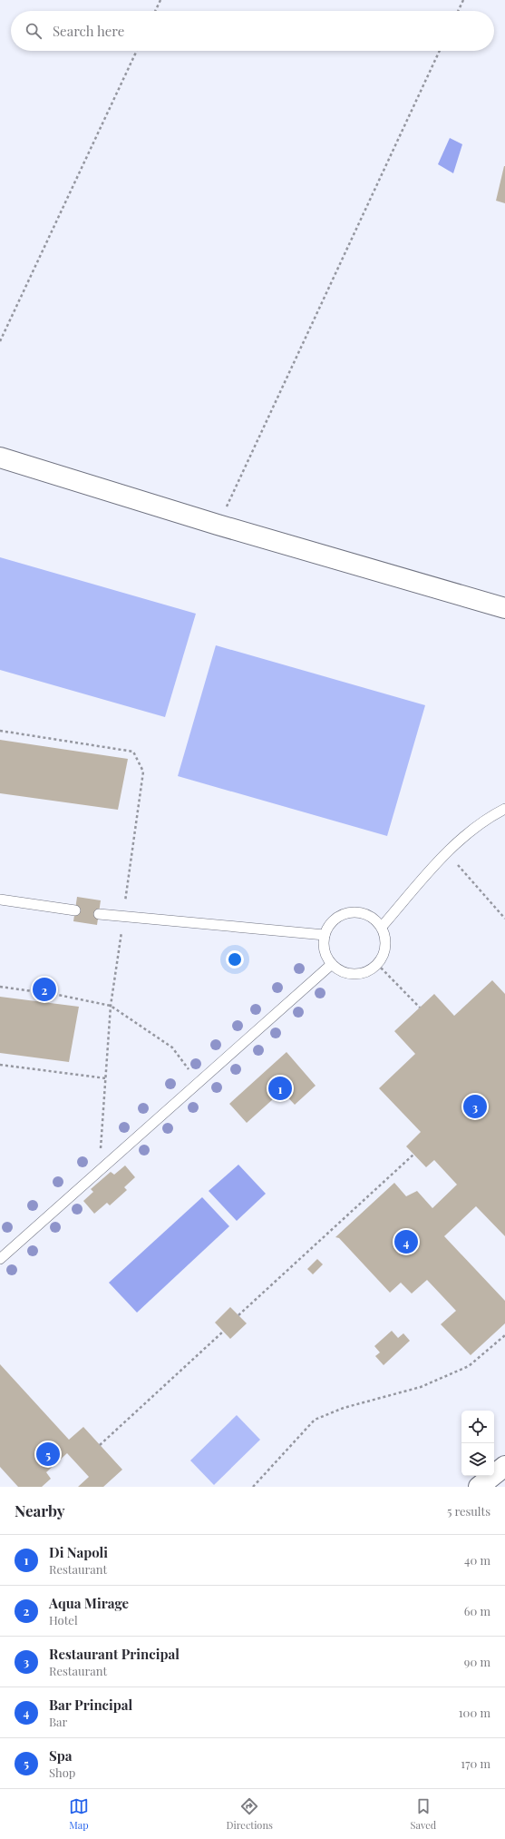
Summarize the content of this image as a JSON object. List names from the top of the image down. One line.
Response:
{"page":{"search":"Search here","pins":["2","1","3","4","5"],"heading":["Nearby","5 results"],"list":[{"mark":"1","name":"Di Napoli","note":"Restaurant","value":"40 m"},{"mark":"2","name":"Aqua Mirage","note":"Hotel","value":"60 m"},{"mark":"3","name":"Restaurant Principal","note":"Restaurant","value":"90 m"},{"mark":"4","name":"Bar Principal","note":"Bar","value":"100 m"},{"mark":"5","name":"Spa","note":"Shop","value":"170 m"}],"nav":["Map","Directions","Saved"]}}
